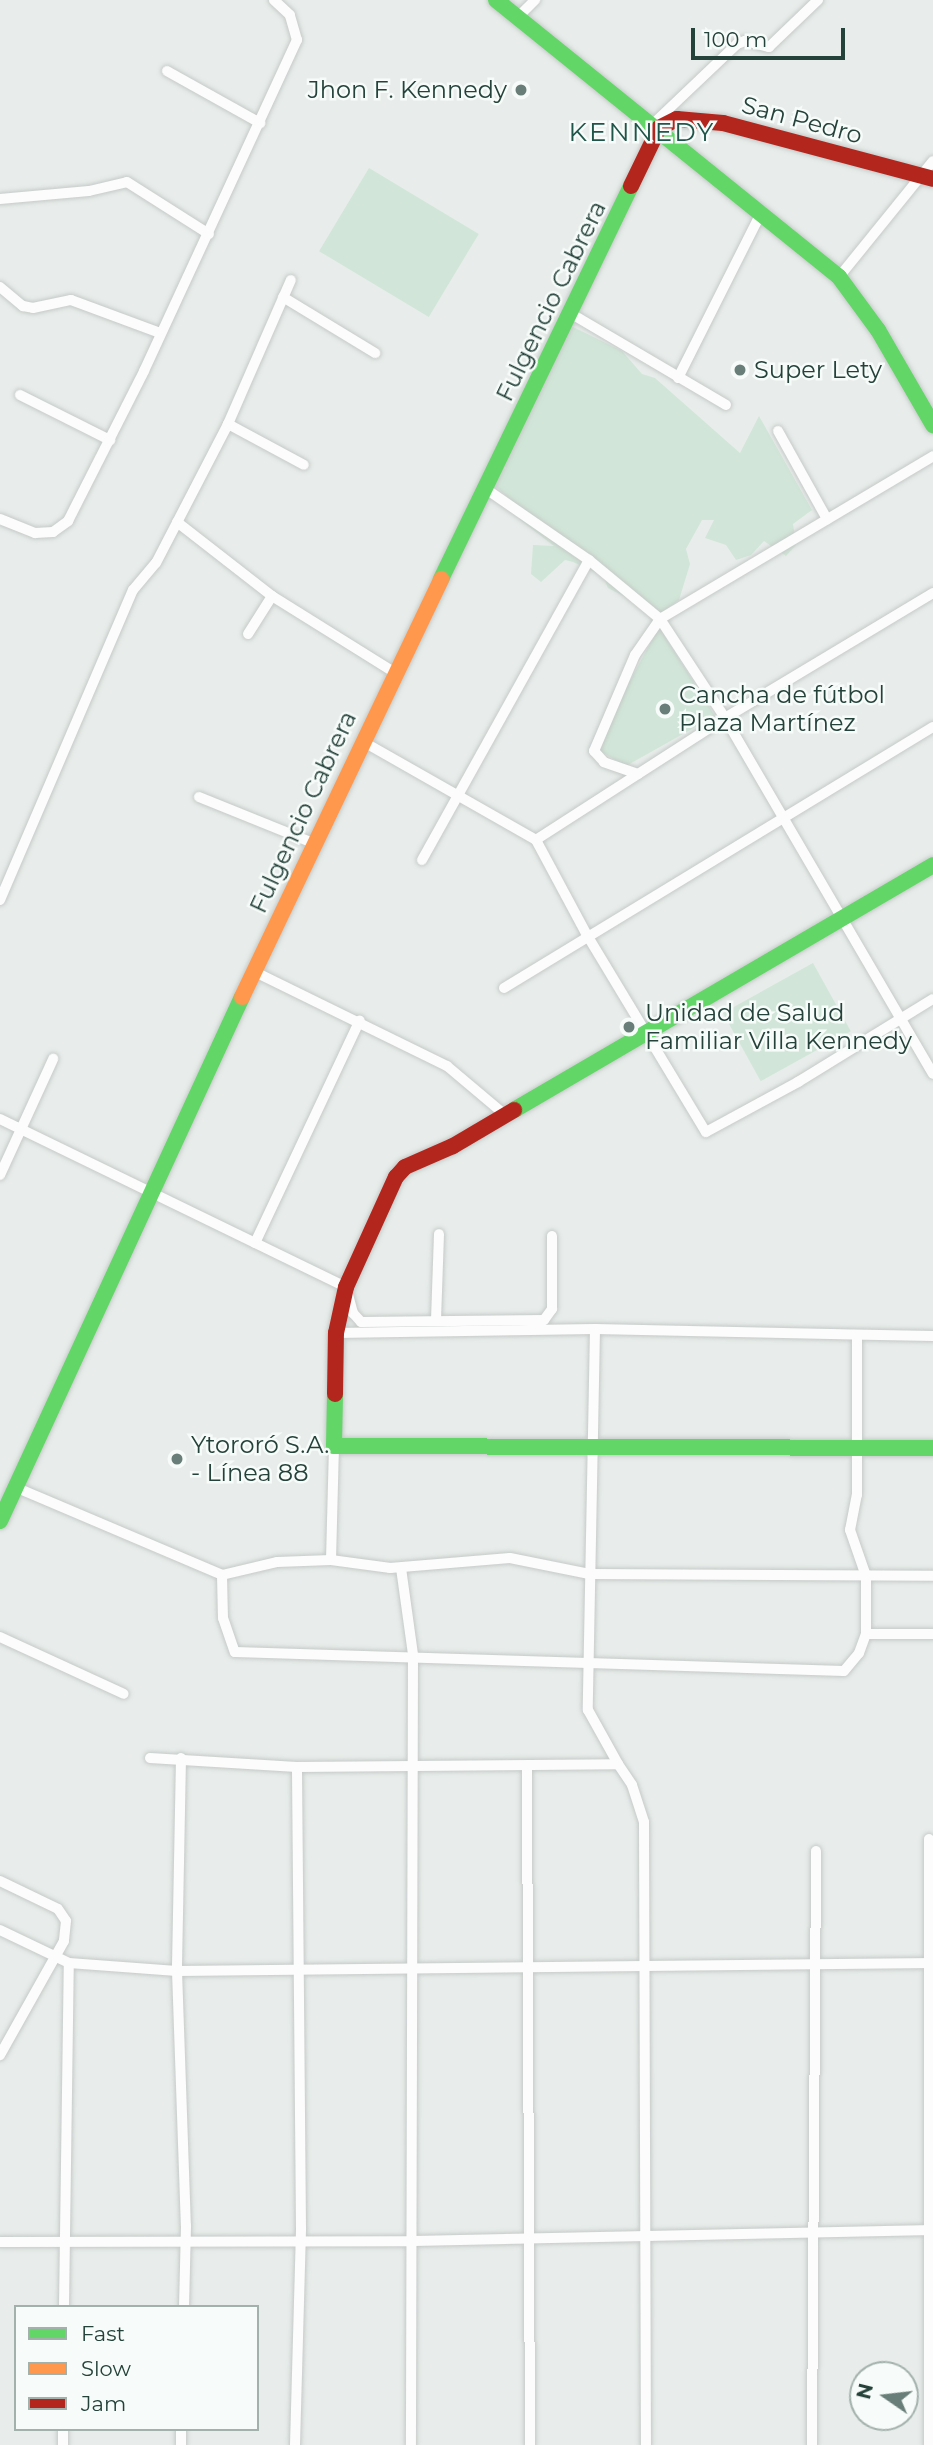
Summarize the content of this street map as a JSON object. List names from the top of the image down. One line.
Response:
{"streets":{"main road":["San Pedro","Fulgencio Cabrera"]},"crossings":[["San Pedro","Fulgencio Cabrera"]],"districts":["KENNEDY"],"places":["Jhon F. Kennedy","Super Lety","Cancha de fútbol Plaza Martínez","Unidad de Salud Familiar Villa Kennedy","Ytororó S.A. - Línea 88"],"legend":["Fast","Slow","Jam"],"scale_bar":"100 m","north":"left"}
